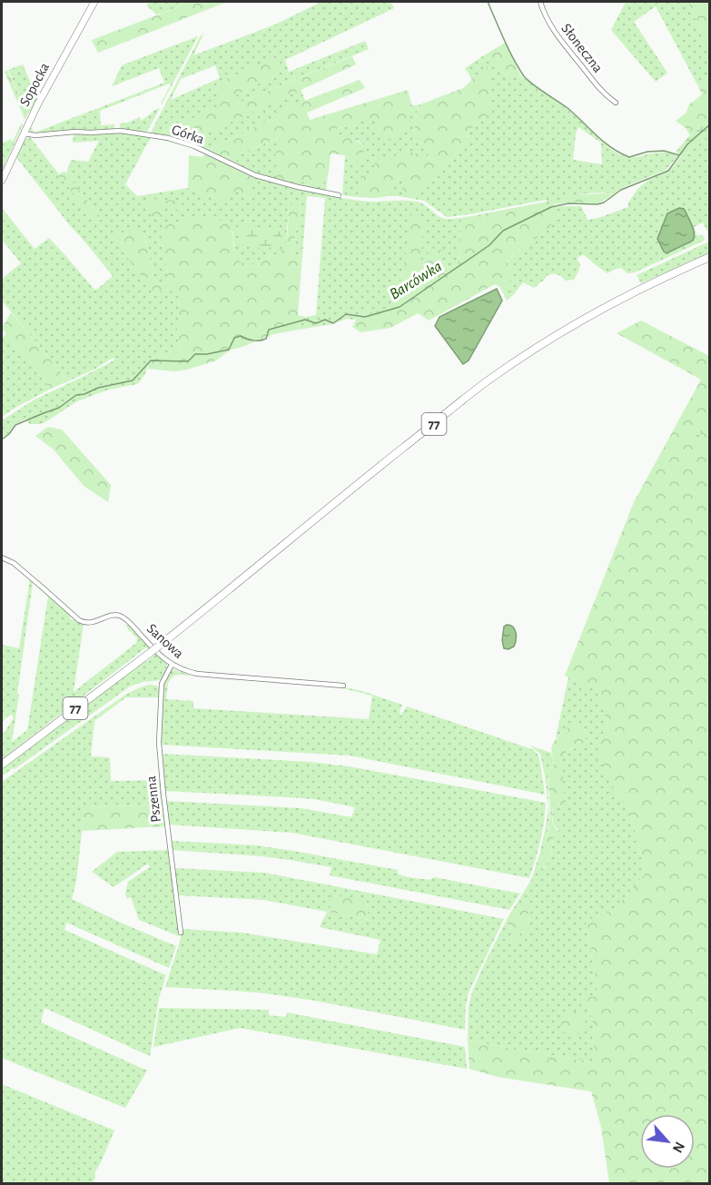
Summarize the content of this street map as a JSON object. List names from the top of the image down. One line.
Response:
{"streets":{"main road":["77"],"street":["Słoneczna","Sopocka","Górka","Sanowa","Pszenna"]},"crossings":[["Sopocka","Górka"],["Sanowa","Pszenna"]],"water":["Barcówka"],"north":"bottom right"}
